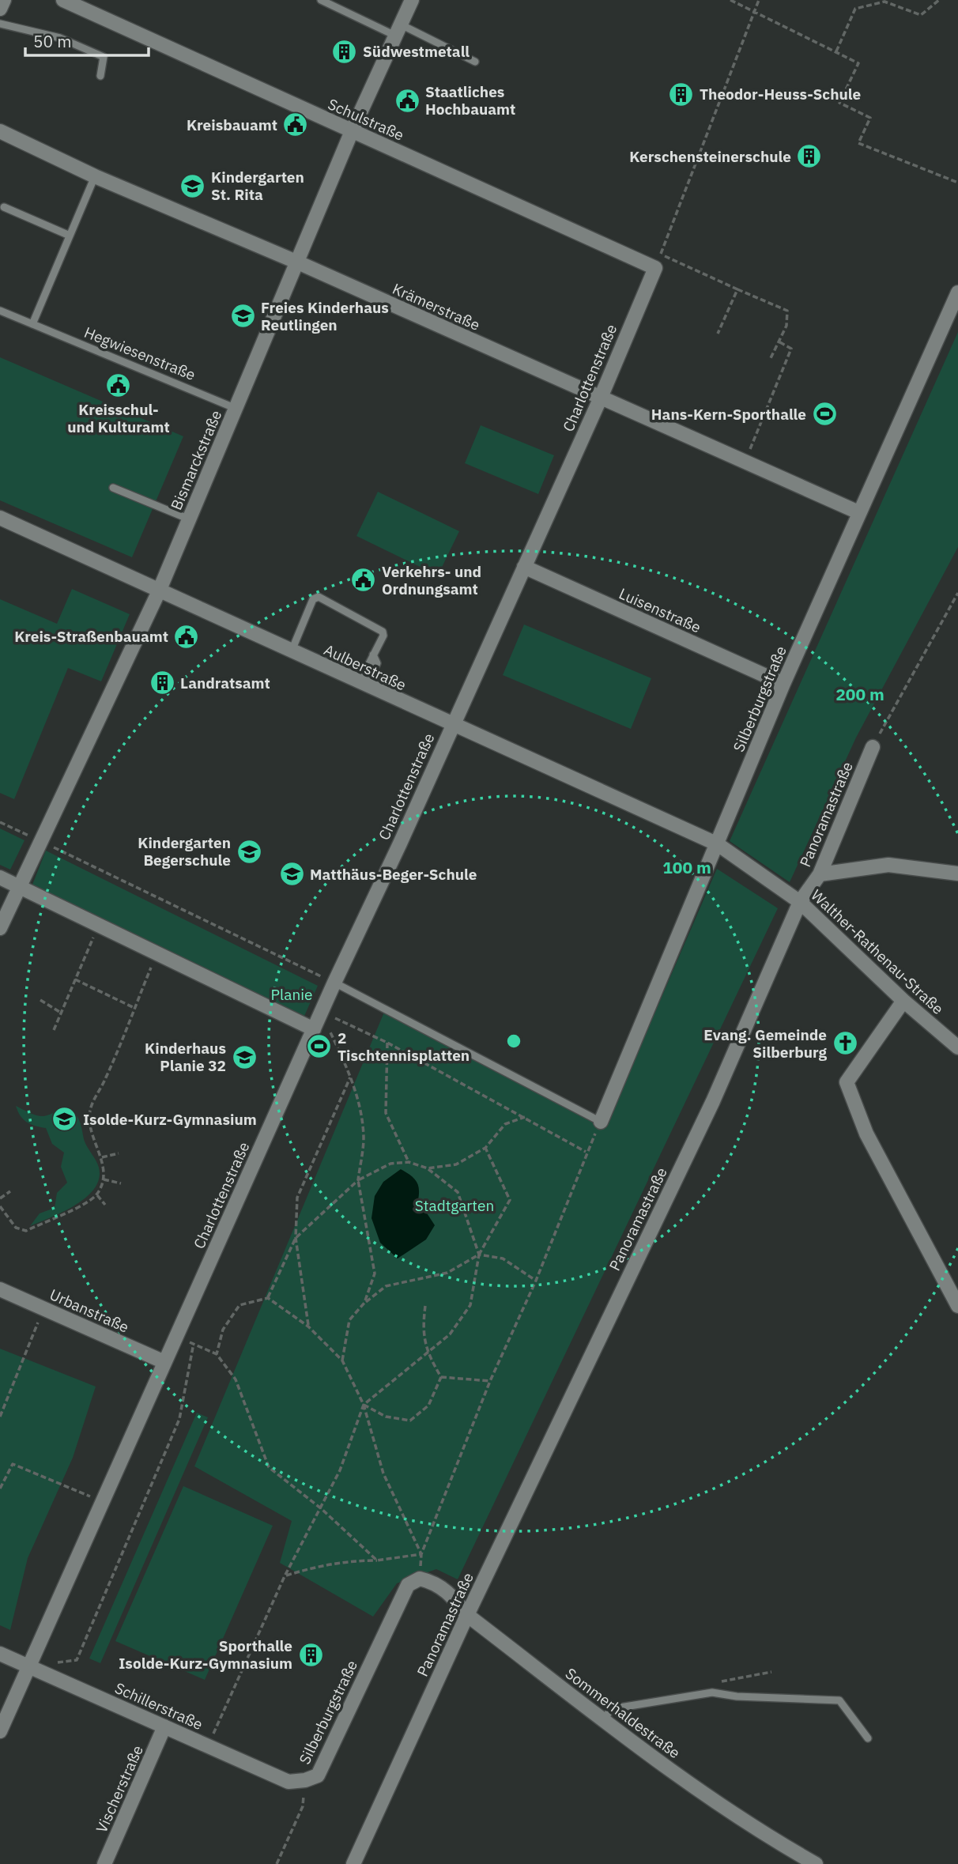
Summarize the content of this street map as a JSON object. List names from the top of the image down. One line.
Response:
{"streets":{"street":["Schulstraße","Krämerstraße","Charlottenstraße","Bismarckstraße","Luisenstraße","Aulberstraße","Silberburgstraße","Panoramastraße","Walther-Rathenau-Straße","Urbanstraße","Schillerstraße","Sommerhaldestraße","Vischerstraße"],"lane":["Hegwiesenstraße"]},"crossings":[["Schulstraße","Charlottenstraße"],["Schulstraße","Bismarckstraße"],["Krämerstraße","Charlottenstraße"],["Krämerstraße","Bismarckstraße"],["Krämerstraße","Silberburgstraße"],["Hegwiesenstraße","Bismarckstraße"],["Charlottenstraße","Luisenstraße"],["Charlottenstraße","Aulberstraße"],["Charlottenstraße","Urbanstraße"],["Charlottenstraße","Schillerstraße"],["Bismarckstraße","Aulberstraße"],["Luisenstraße","Silberburgstraße"],["Aulberstraße","Silberburgstraße"],["Aulberstraße","Walther-Rathenau-Straße"],["Silberburgstraße","Walther-Rathenau-Straße"],["Silberburgstraße","Schillerstraße"],["Silberburgstraße","Sommerhaldestraße"],["Panoramastraße","Walther-Rathenau-Straße"],["Panoramastraße","Sommerhaldestraße"],["Schillerstraße","Vischerstraße"]],"parks":["Planie","Stadtgarten"],"places":{"building":["Südwestmetall","Theodor-Heuss-Schule","Kerschensteinerschule","Landratsamt","Sporthalle Isolde-Kurz-Gymnasium"],"public building":["Staatliches Hochbauamt","Kreisbauamt","Kreisschul- und Kulturamt","Verkehrs- und Ordnungsamt","Kreis-Straßenbauamt"],"school or university":["Kindergarten St. Rita","Freies Kinderhaus Reutlingen","Kindergarten Begerschule","Matthäus-Beger-Schule","Kinderhaus Planie 32","Isolde-Kurz-Gymnasium"],"sports":["Hans-Kern-Sporthalle","2 Tischtennisplatten"],"church":["Evang. Gemeinde Silberburg"]},"scale_bar":"50 m","rings":["200 m","100 m"]}
